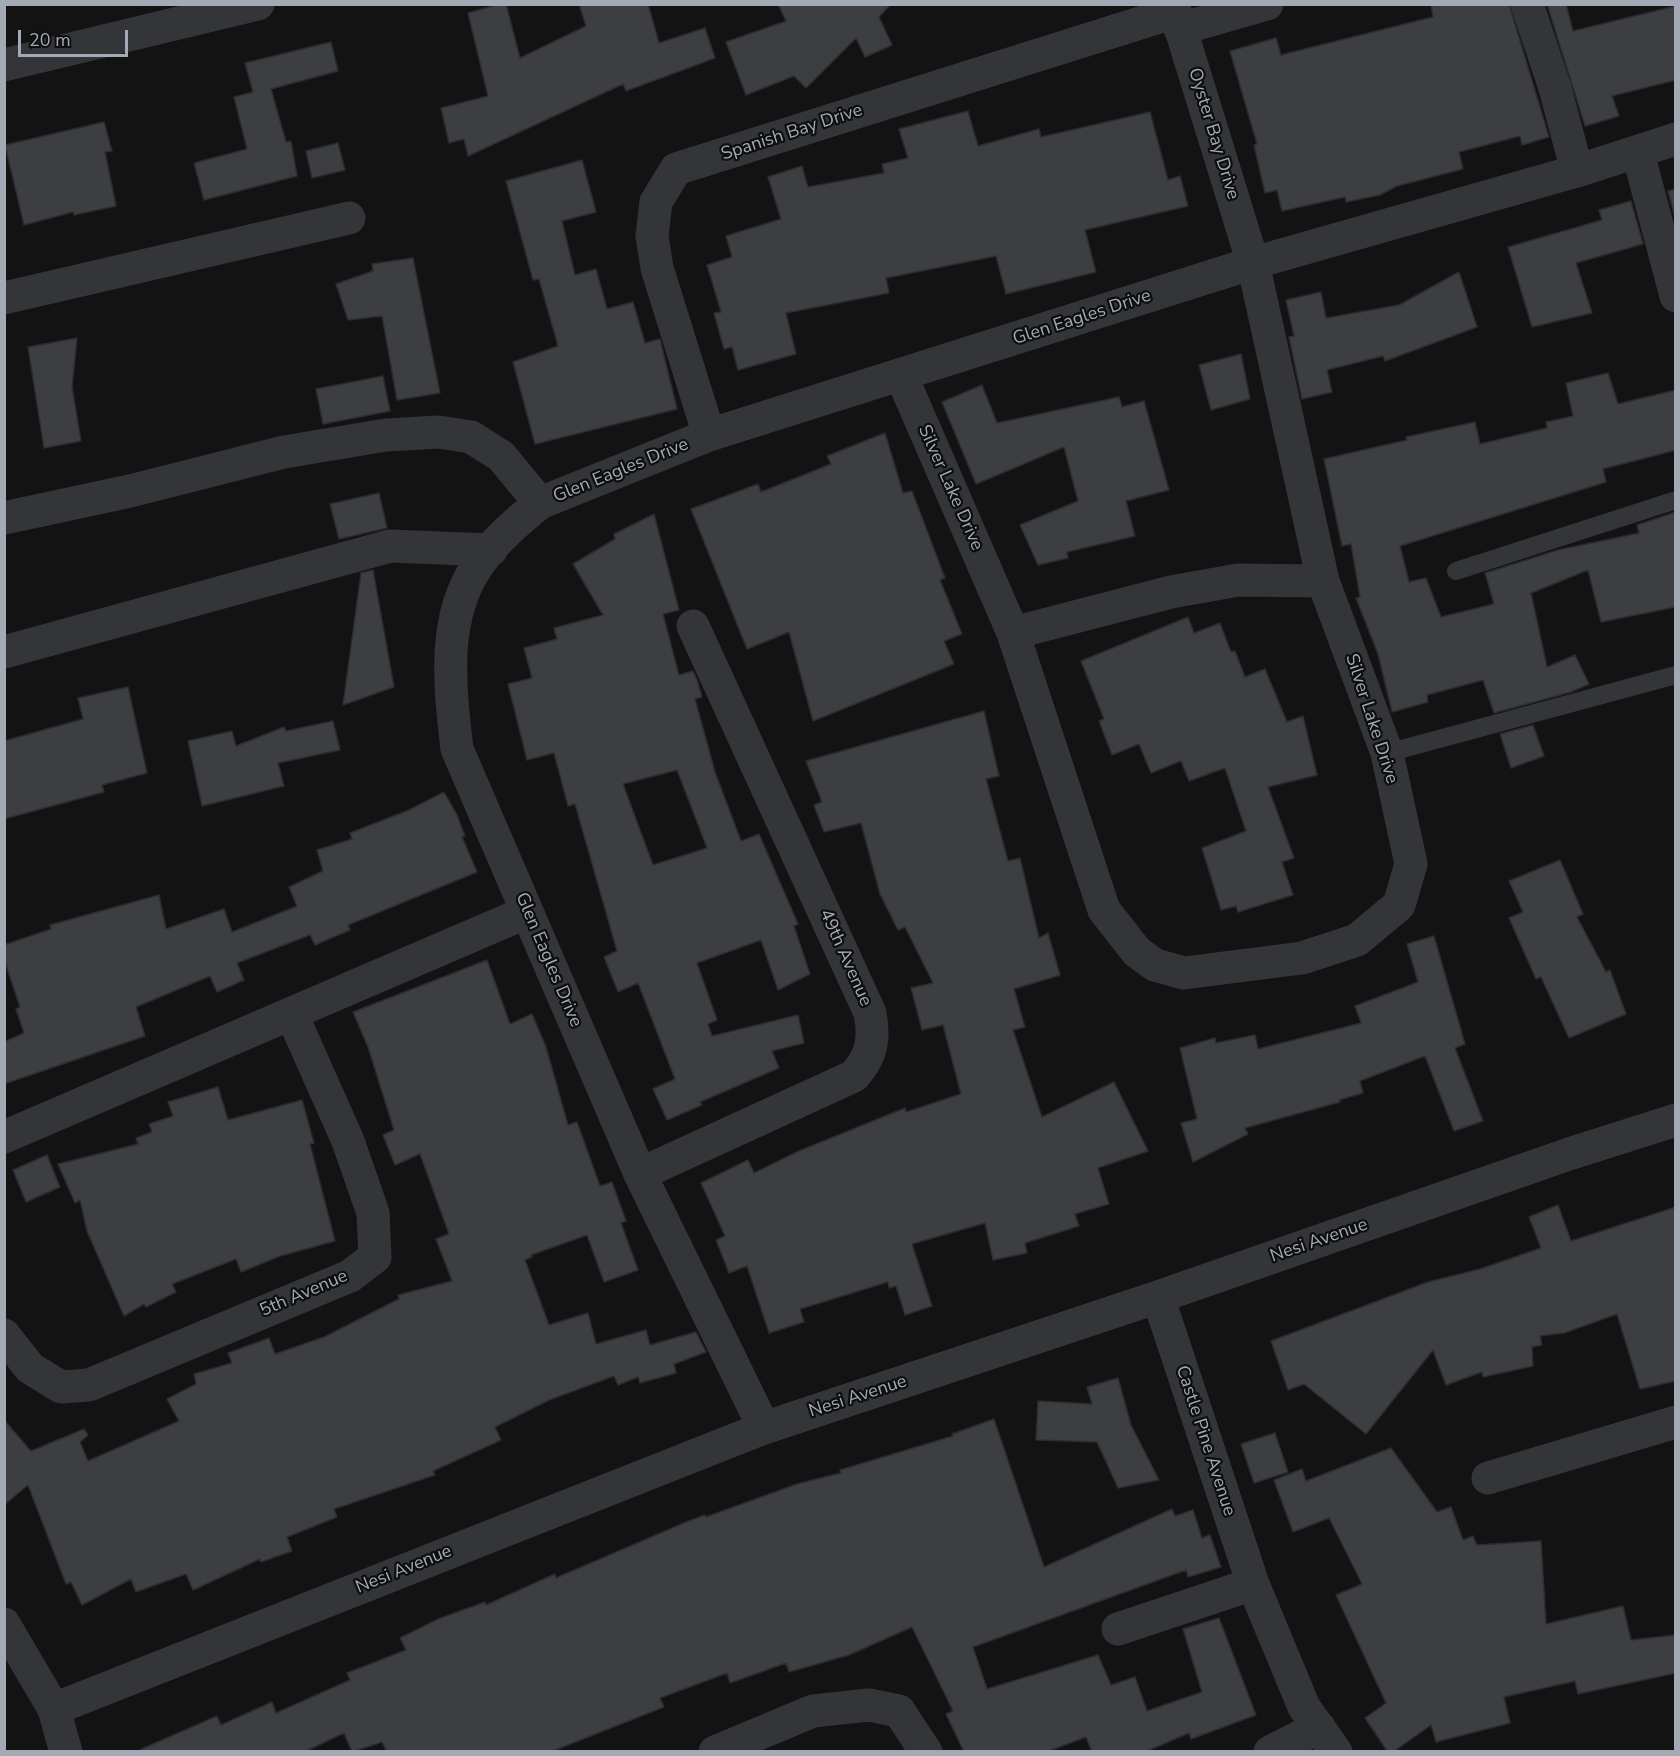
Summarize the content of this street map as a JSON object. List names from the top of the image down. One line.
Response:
{"streets":{"street":["Spanish Bay Drive","Oyster Bay Drive","Glen Eagles Drive","Silver Lake Drive","49th Avenue","Nesi Avenue","5th Avenue","Castle Pine Avenue"]},"crossings":[["Spanish Bay Drive","Oyster Bay Drive"],["Spanish Bay Drive","Glen Eagles Drive"],["Oyster Bay Drive","Glen Eagles Drive"],["Oyster Bay Drive","Silver Lake Drive"],["Glen Eagles Drive","Silver Lake Drive"],["Glen Eagles Drive","49th Avenue"],["Glen Eagles Drive","Nesi Avenue"],["Nesi Avenue","Castle Pine Avenue"]],"scale_bar":"20 m"}
